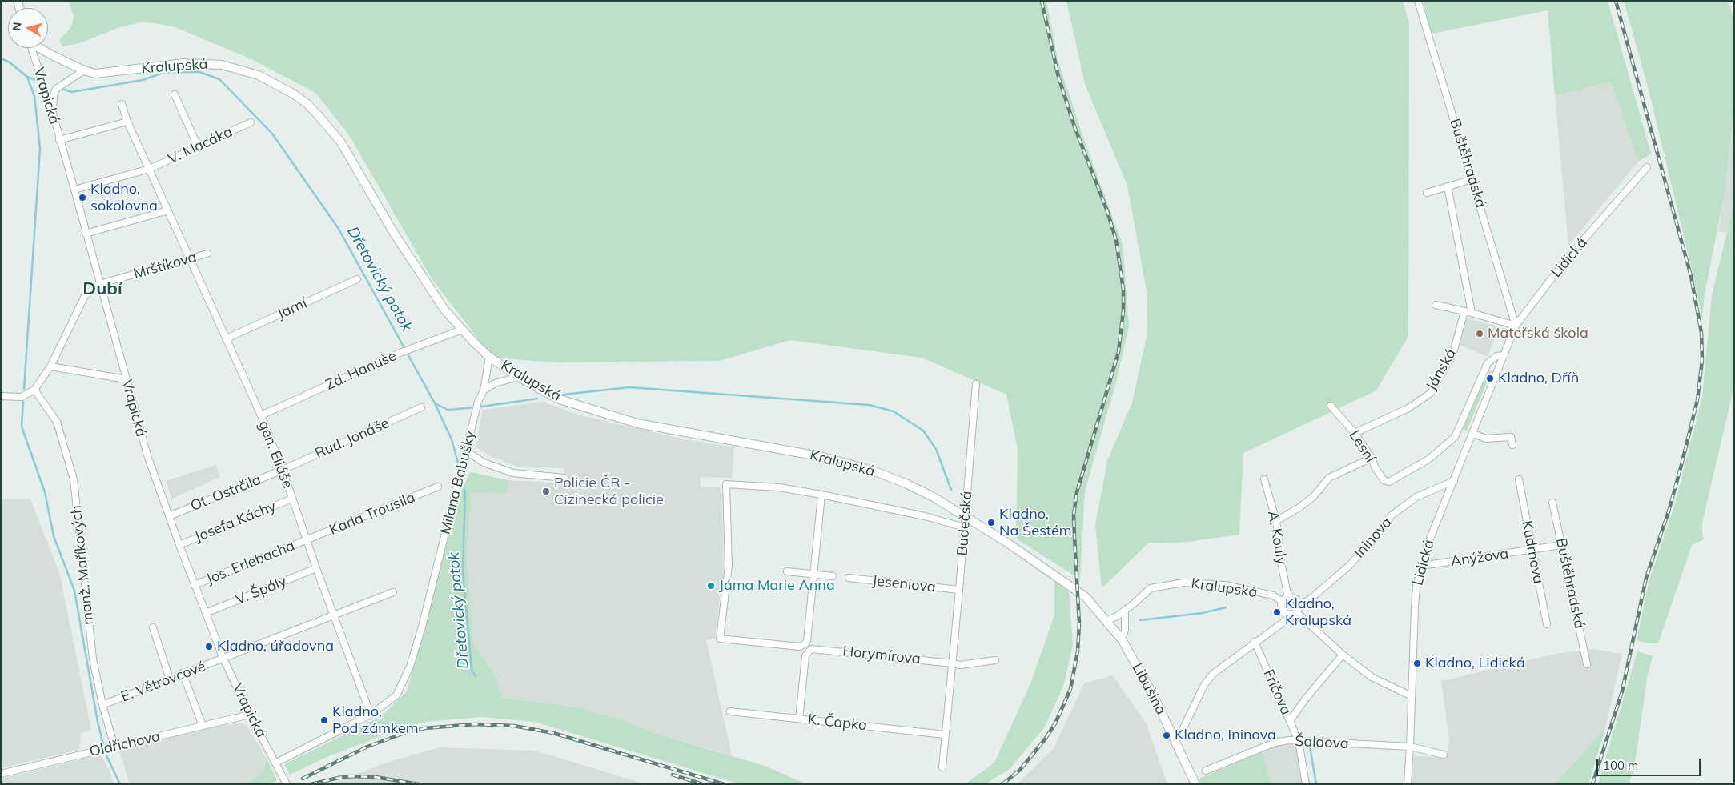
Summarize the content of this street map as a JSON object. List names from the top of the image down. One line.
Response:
{"streets":{"main road":["Kralupská","Libušina"],"street":["Vrapická","V. Macáka","Buštěhradská","Lidická","Mrštíkova","Jarní","Jánská","Zd. Hanuše","Rud. Jonáše","Lesní","gen. Eliáše","Milana Babušky","Ot. Ostrčila","Karla Trousila","Josefa Káchy","Budečská","A. Kouly","Ininova","Kudrnova","Anýžova","Jos. Erlebacha","manž. Maříkových","Jeseniova","V. Špály","Horymírova","E. Větrovcové","Fričova","K. Čapka","Šaldova","Oldřichova"]},"crossings":[["Kralupská","Zd. Hanuše"],["Kralupská","Milana Babušky"],["Kralupská","Budečská"],["Kralupská","A. Kouly"],["Kralupská","Ininova"],["Kralupská","Libušina"],["Vrapická","V. Macáka"],["Vrapická","Mrštíkova"],["Vrapická","Ot. Ostrčila"],["Vrapická","Josefa Káchy"],["Vrapická","Jos. Erlebacha"],["Vrapická","V. Špály"],["Vrapická","E. Větrovcové"],["Vrapická","Oldřichova"],["V. Macáka","gen. Eliáše"],["Buštěhradská","Lidická"],["Buštěhradská","Anýžova"],["Lidická","Lesní"],["Lidická","Ininova"],["Lidická","Anýžova"],["Lidická","Šaldova"],["Mrštíkova","gen. Eliáše"],["Jarní","gen. Eliáše"],["Jánská","Lesní"],["Zd. Hanuše","gen. Eliáše"],["Rud. Jonáše","gen. Eliáše"],["Rud. Jonáše","Ot. Ostrčila"],["gen. Eliáše","Milana Babušky"],["gen. Eliáše","Ot. Ostrčila"],["gen. Eliáše","Karla Trousila"],["gen. Eliáše","Josefa Káchy"],["gen. Eliáše","Jos. Erlebacha"],["gen. Eliáše","V. Špály"],["gen. Eliáše","E. Větrovcové"],["Karla Trousila","Jos. Erlebacha"],["Budečská","Jeseniova"],["Budečská","Horymírova"],["Budečská","K. Čapka"],["A. Kouly","Ininova"],["Kudrnova","Anýžova"],["manž. Maříkových","E. Větrovcové"],["manž. Maříkových","Oldřichova"],["Horymírova","K. Čapka"],["Fričova","Šaldova"]],"districts":["Dubí"],"water":["Dřetovický potok"],"places":["Kladno, sokolovna","Mateřská škola","Kladno, Dříň","Policie ČR - Cizinecká policie","Kladno, Na Šestém","Jáma Marie Anna","Kladno, Kralupská","Kladno, úřadovna","Kladno, Lidická","Kladno, Pod zámkem","Kladno, Ininova"],"scale_bar":"100 m","north":"left"}
